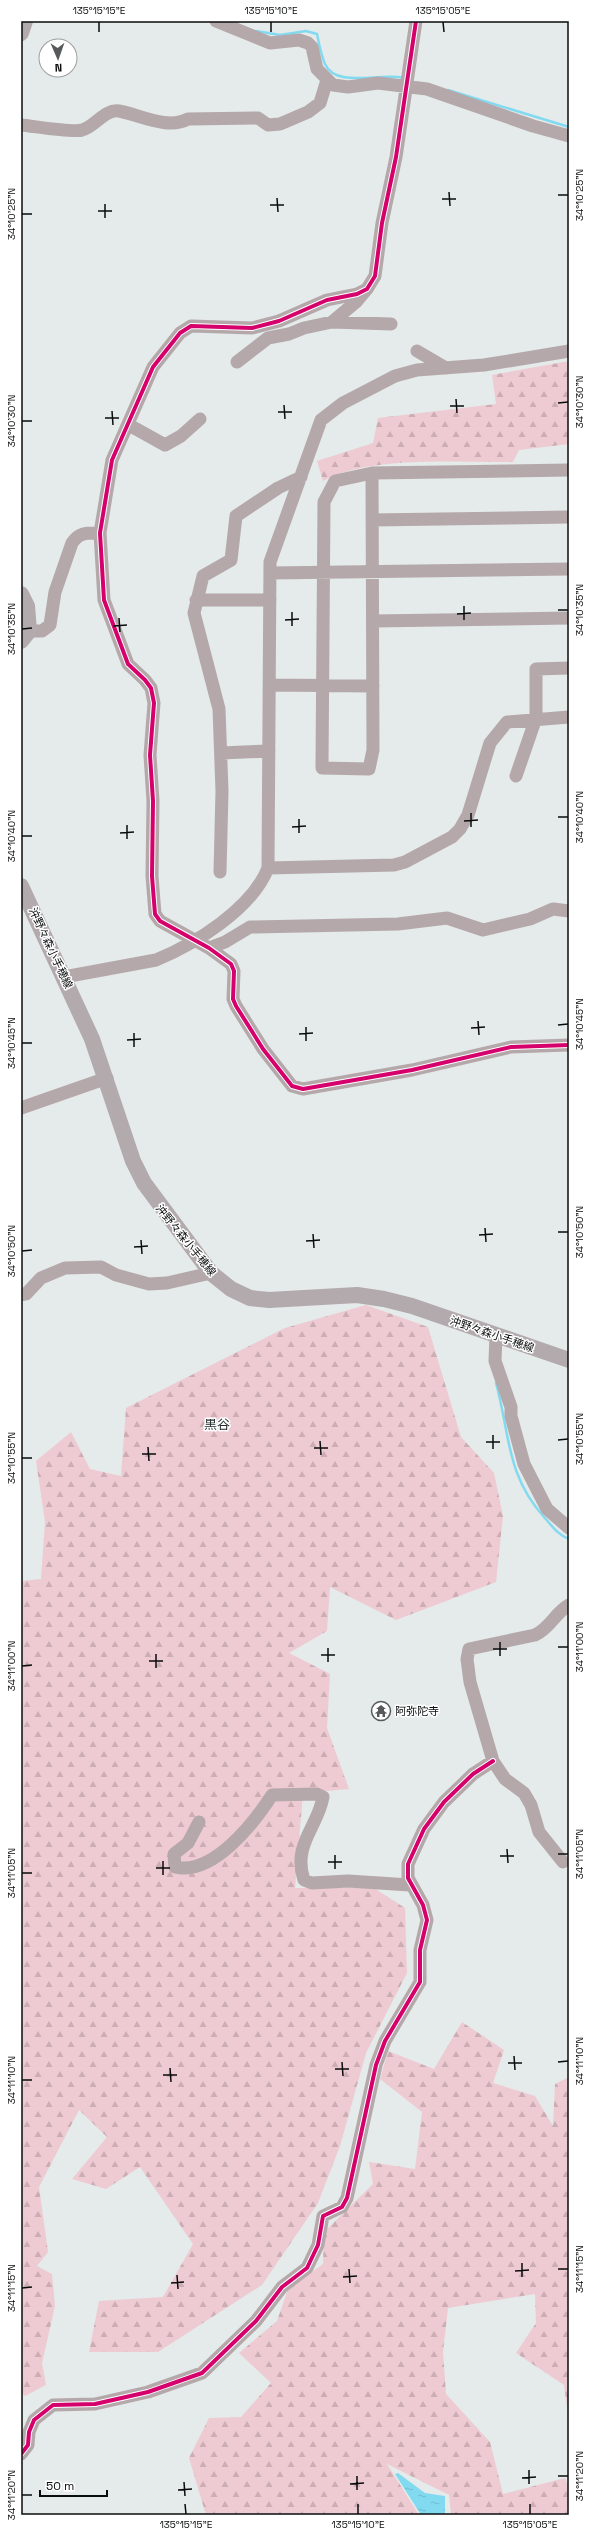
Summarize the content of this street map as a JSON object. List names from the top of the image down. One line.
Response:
{"streets":{"main road":["沖野々森小手穂線"]},"districts":["黒谷"],"places":{"temple":["阿弥陀寺"]},"scale_bar":"50 m","north":"bottom","coordinates":["135°15'15\"E","135°15'10\"E","135°15'05\"E","34°10'25\"N","34°10'30\"N","34°10'35\"N","34°10'40\"N","34°10'45\"N","34°10'50\"N","34°10'55\"N","34°11'00\"N","34°11'05\"N","34°11'10\"N","34°11'15\"N","34°11'20\"N"]}
